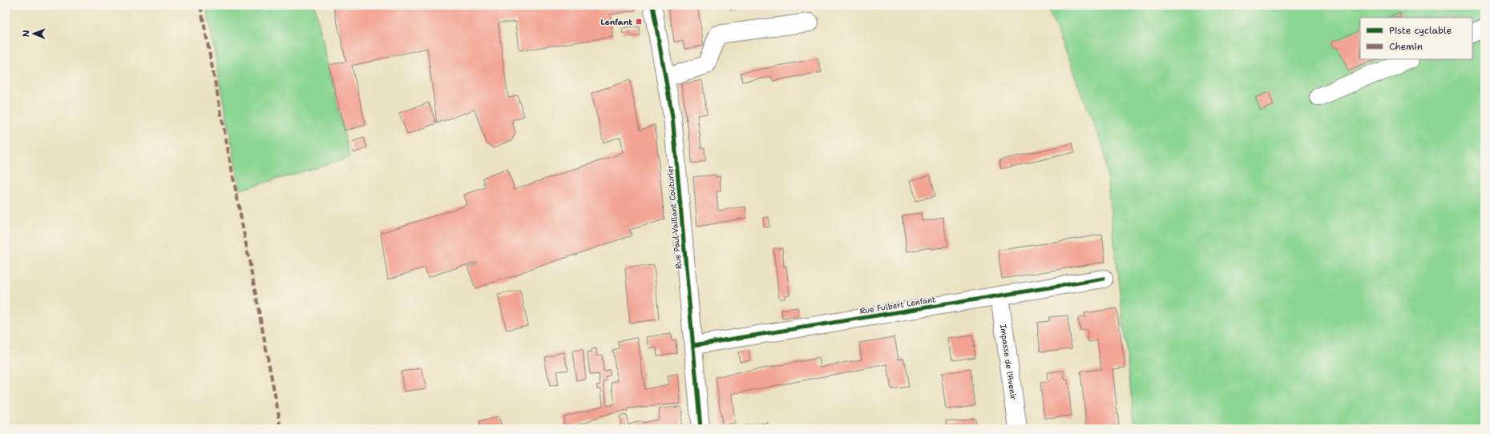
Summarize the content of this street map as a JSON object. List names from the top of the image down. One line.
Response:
{"streets":{"street":["Rue Paul-Vaillant Couturier","Rue Fulbert Lenfant","Impasse de l'Avenir"]},"crossings":[["Rue Paul-Vaillant Couturier","Rue Fulbert Lenfant"],["Rue Fulbert Lenfant","Impasse de l'Avenir"]],"places":{"transit":["Lenfant"]},"legend":["Piste cyclable","Chemin"],"north":"left"}
